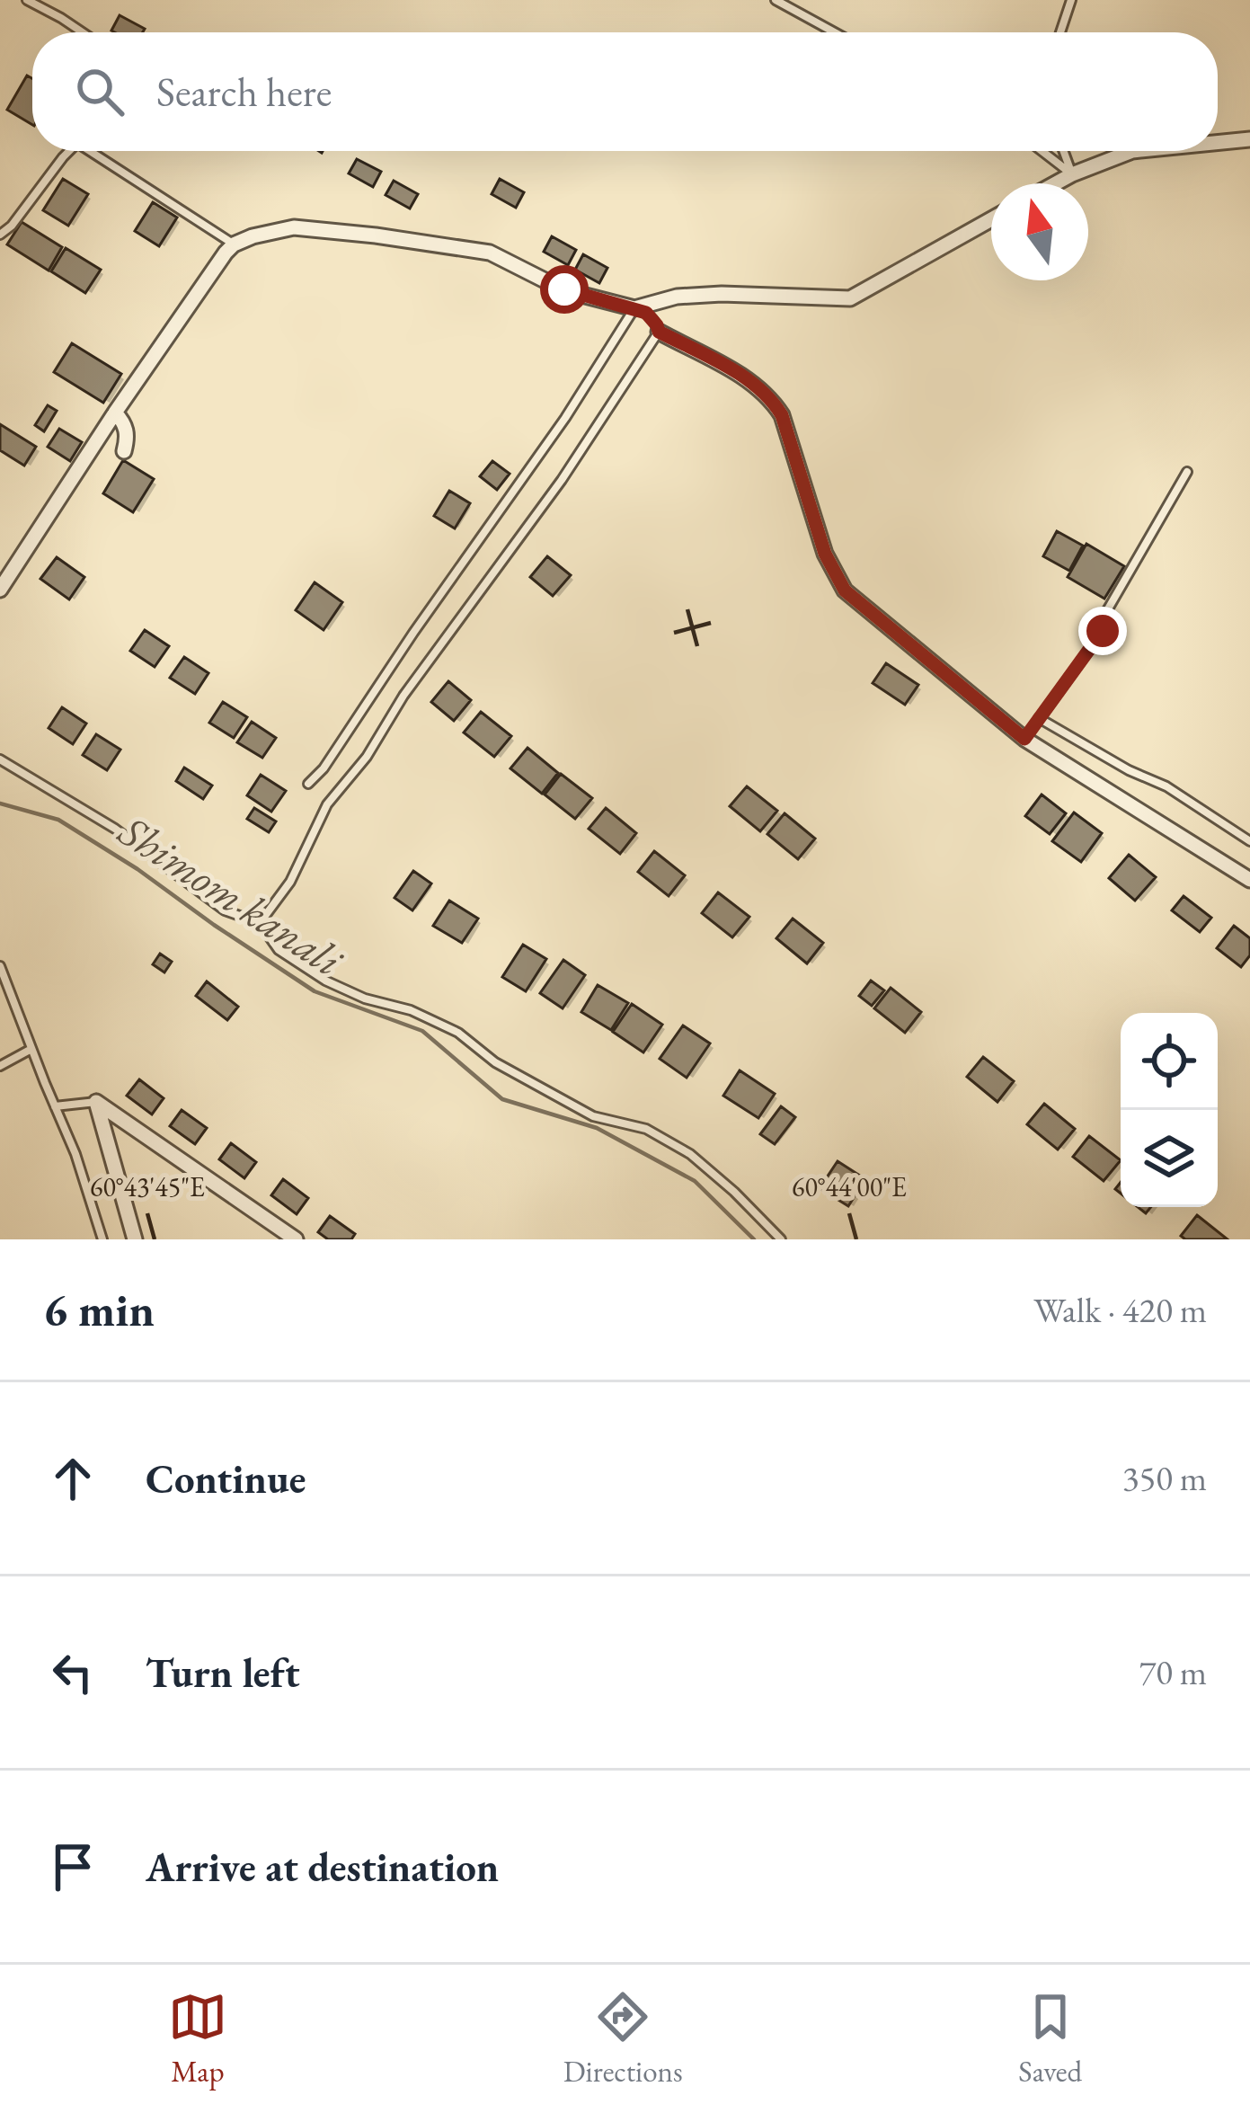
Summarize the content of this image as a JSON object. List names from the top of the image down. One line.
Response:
{"water":["Shimom kanali"],"north":"top","page":{"search":"Search here","heading":["6 min","Walk · 420 m"],"list":[["Continue","350 m"],["Turn left","70 m"],"Arrive at destination"],"nav":["Map","Directions","Saved"]},"coordinates":["60°43'45\"E","60°44'00\"E"]}
